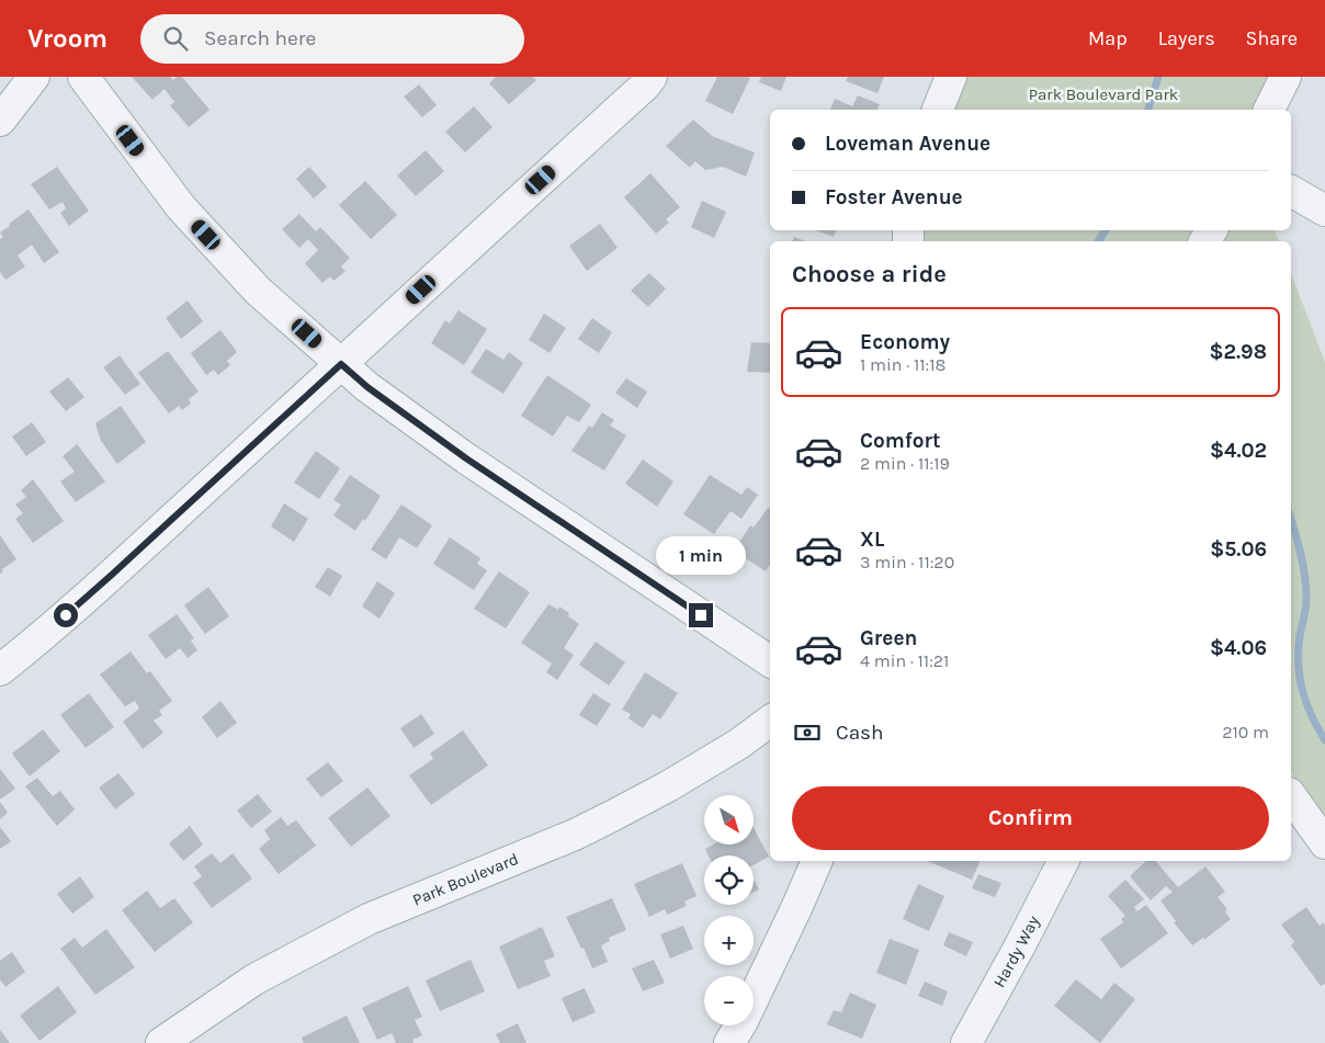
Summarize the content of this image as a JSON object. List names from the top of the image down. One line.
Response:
{"streets":{"street":["Park Boulevard","Hardy Way"]},"parks":["Park Boulevard Park"],"north":"bottom right","page":{"header":"Vroom","search":"Search here","nav":["Map","Layers","Share"],"banner":["Loveman Avenue","Foster Avenue"],"heading":"Choose a ride","list":[{"name":"Economy","note":"1 min · 11:18","value":"$2.98"},{"name":"Comfort","note":"2 min · 11:19","value":"$4.02"},{"name":"XL","note":"3 min · 11:20","value":"$5.06"},{"name":"Green","note":"4 min · 11:21","value":"$4.06"}],"bubble":"1 min","pay":["Cash","210 m"],"buttons":"Confirm","map_buttons":["+","−"]}}
